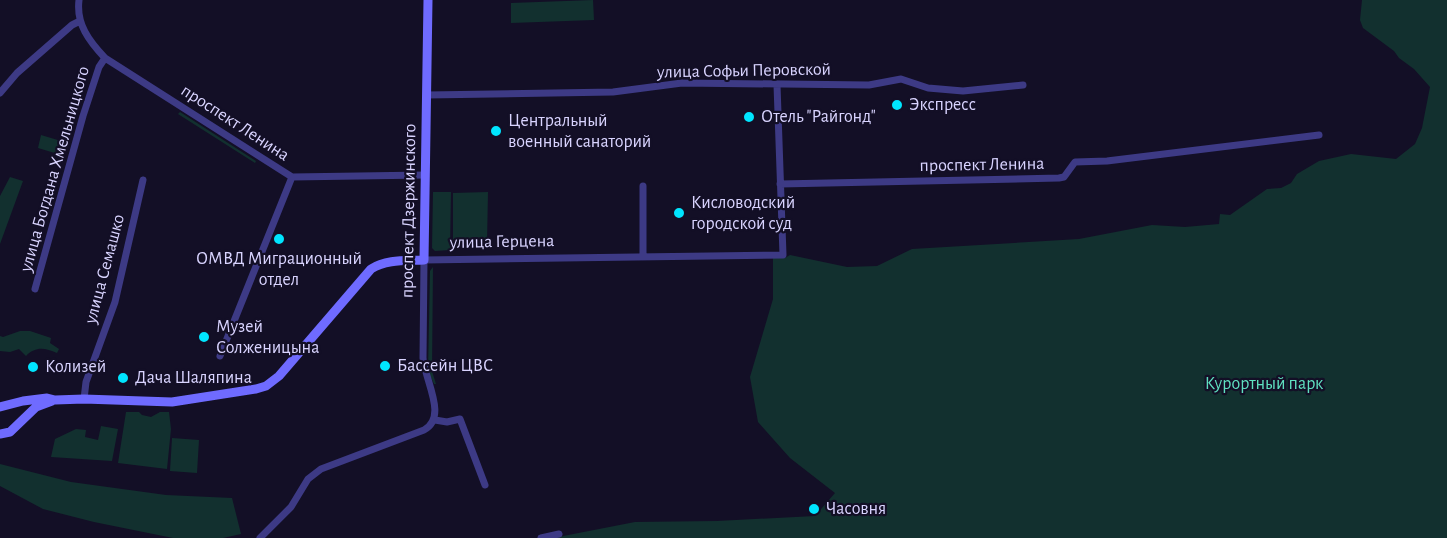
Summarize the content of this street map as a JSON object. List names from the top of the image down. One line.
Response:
{"streets":{"main road":["проспект Дзержинского","улица Герцена"],"street":["улица Софьи Перовской","проспект Ленина","улица Богдана Хмельницкого","улица Семашко"]},"crossings":[["улица Софьи Перовской","проспект Дзержинского"],["проспект Ленина","улица Богдана Хмельницкого"],["проспект Ленина","проспект Дзержинского"],["проспект Ленина","улица Герцена"],["проспект Дзержинского","улица Герцена"],["улица Герцена","улица Семашко"]],"parks":["Курортный парк"],"places":["Экспресс","Отель \"Райгонд\"","Центральный военный санаторий","Кисловодский городской суд","ОМВД Миграционный отдел","Музей Солженицына","Бассейн ЦВС","Колизей","Дача Шаляпина","Часовня"]}
